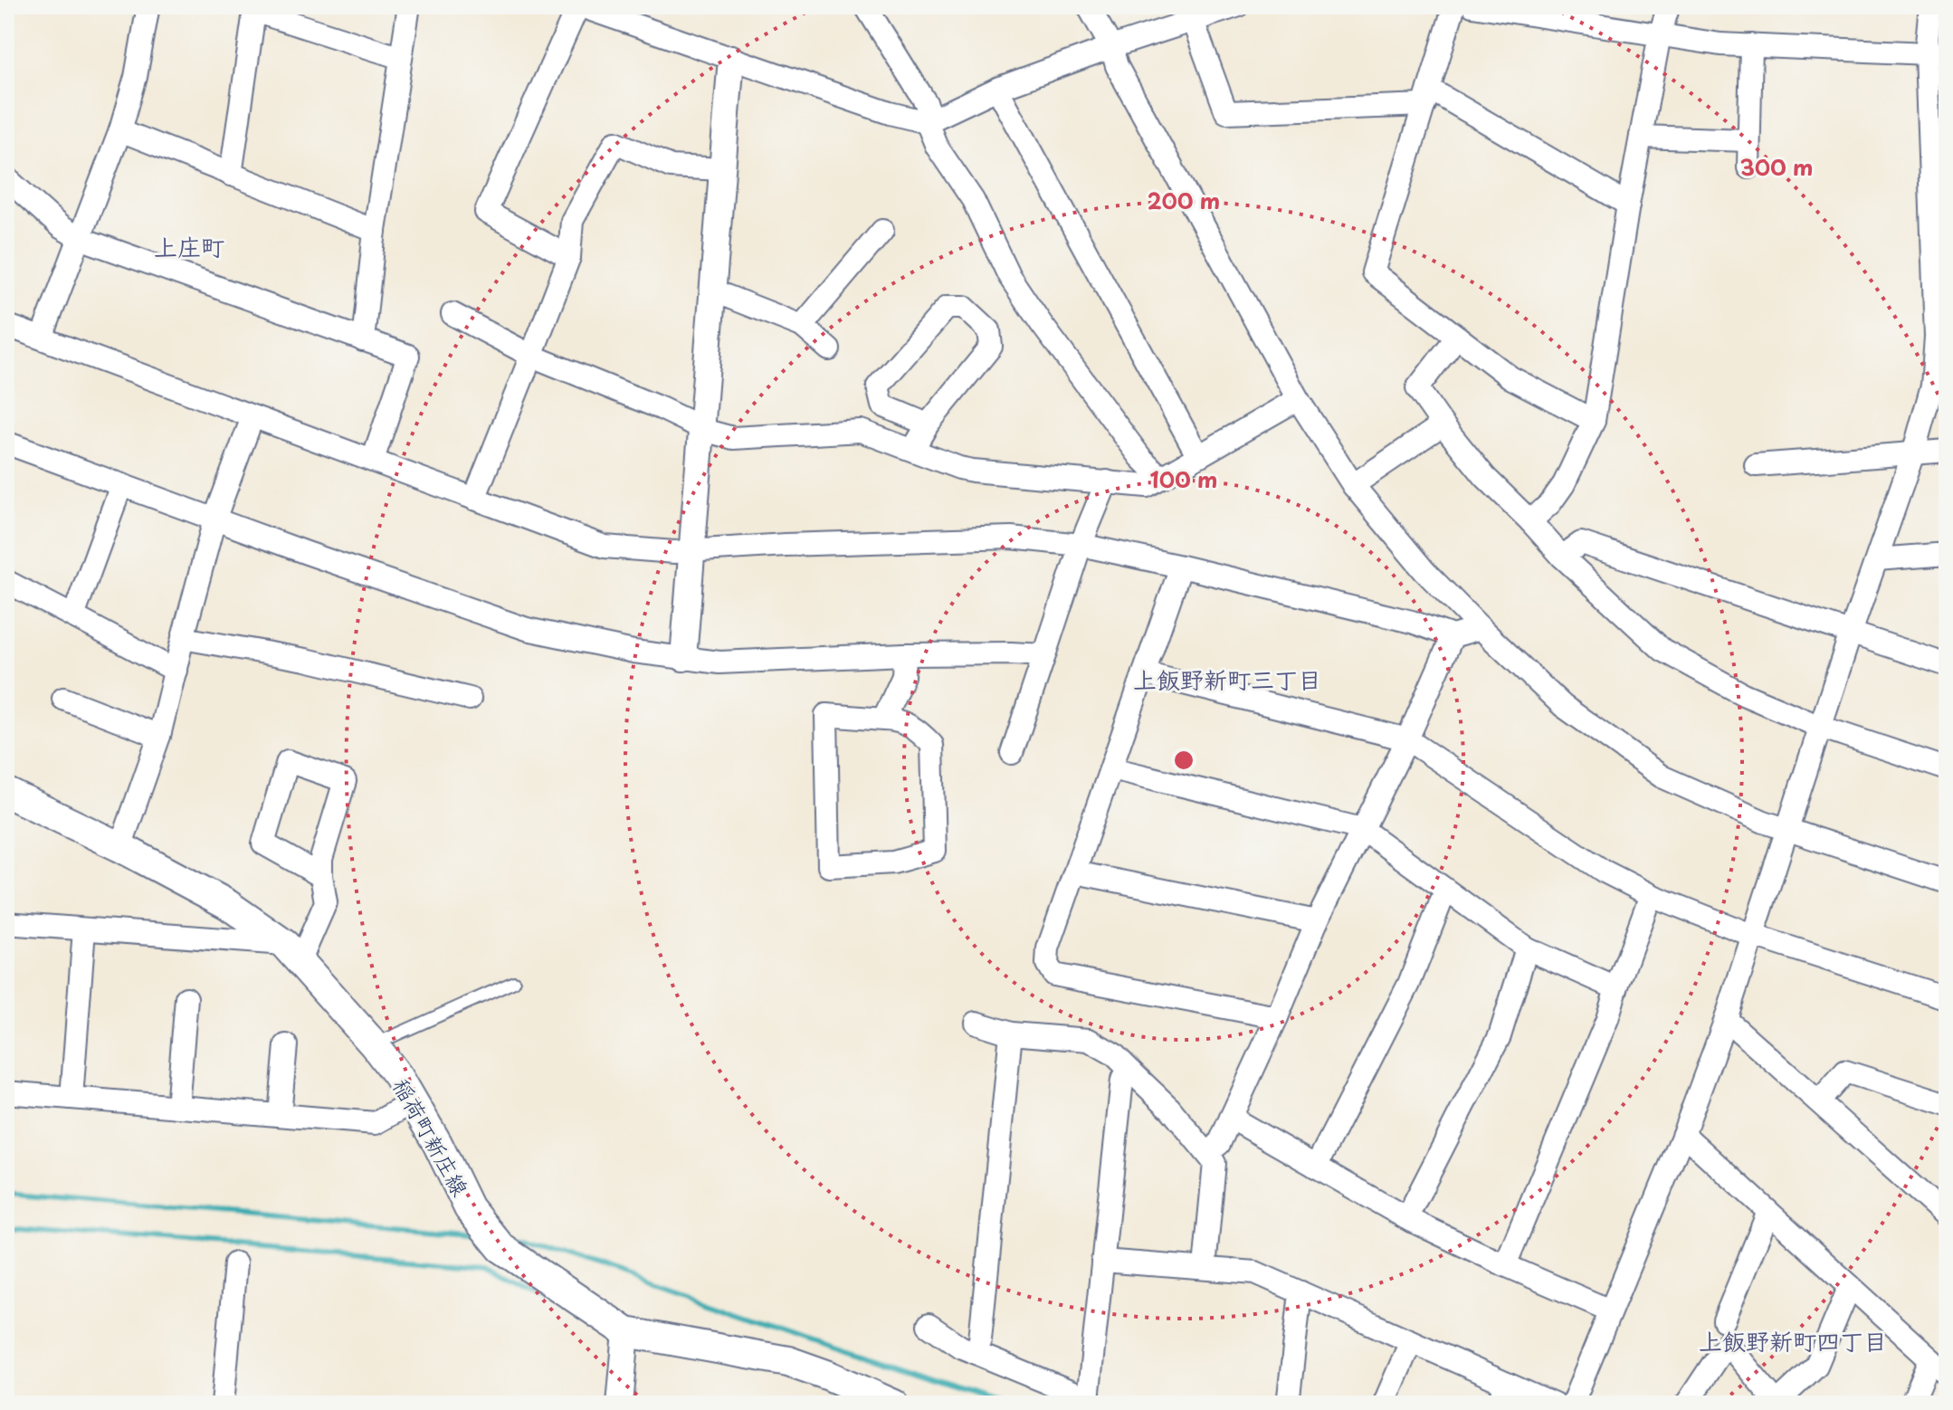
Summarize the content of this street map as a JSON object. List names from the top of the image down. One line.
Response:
{"streets":{"main road":["稲荷町新庄線"]},"districts":["上庄町","上飯野新町三丁目","上飯野新町四丁目"],"rings":["300 m","200 m","100 m"]}
